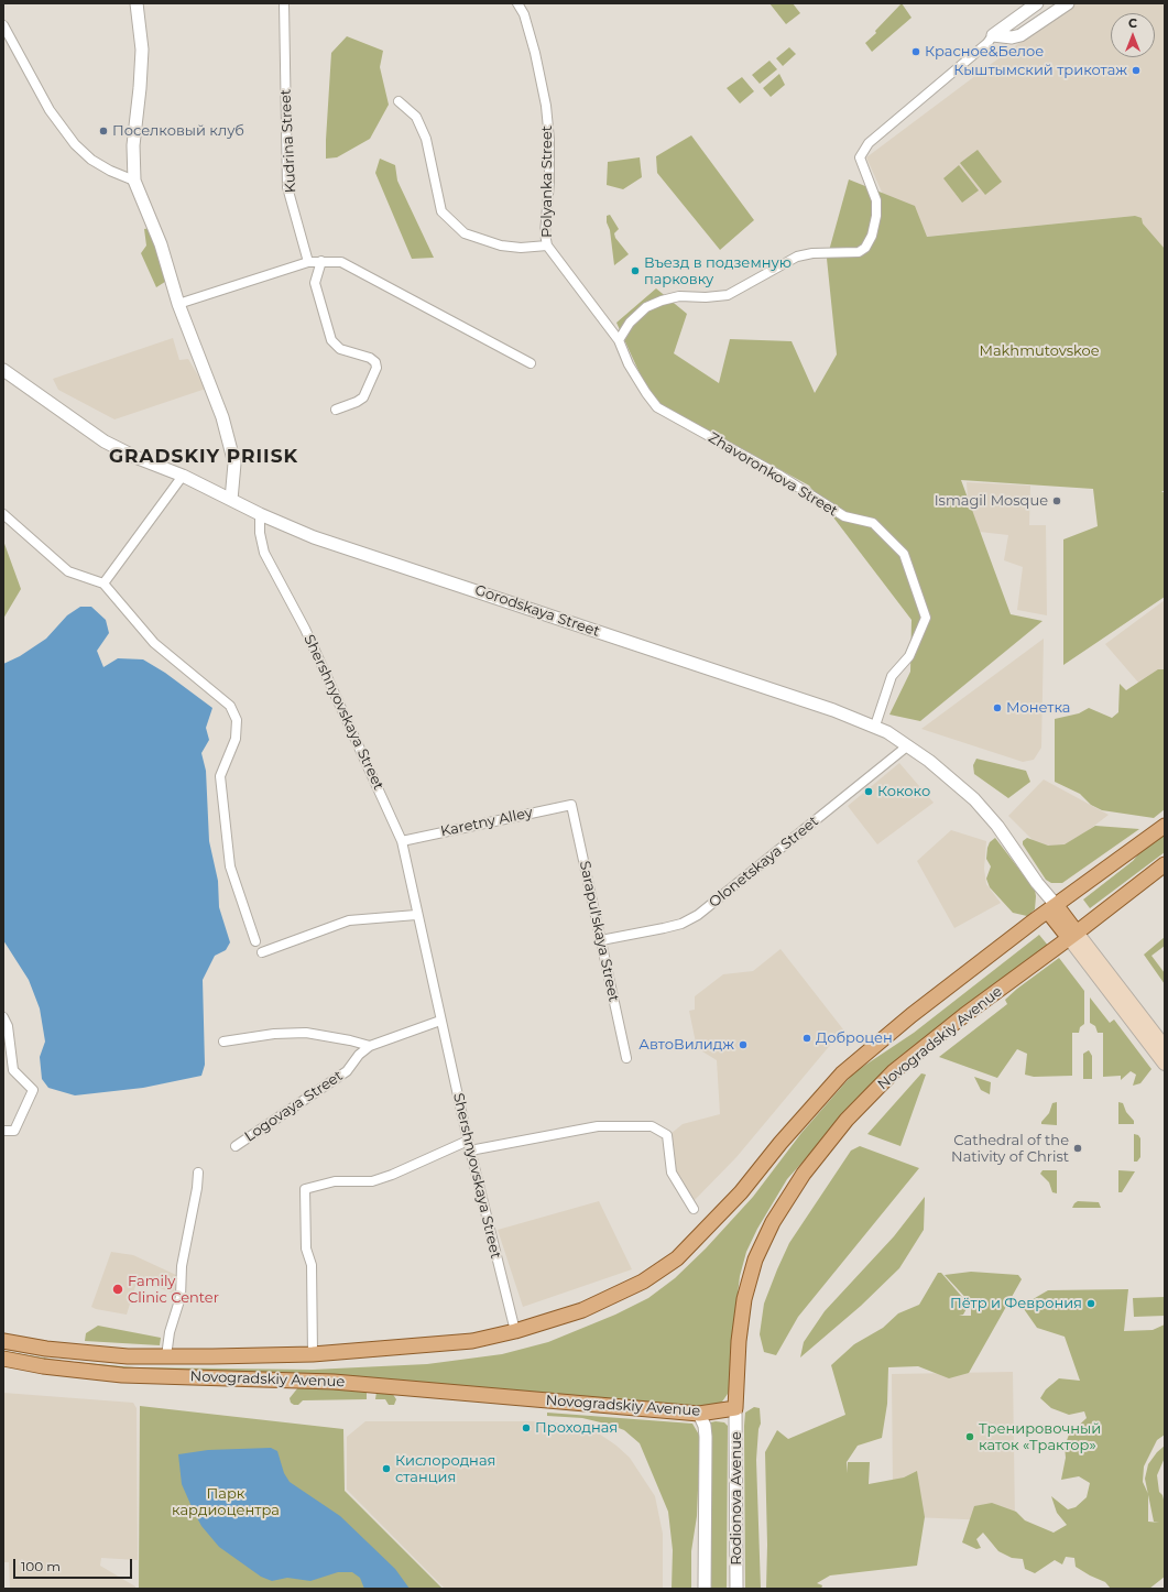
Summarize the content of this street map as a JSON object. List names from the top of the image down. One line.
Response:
{"streets":{"main road":["Gorodskaya Street","Novogradskiy Avenue"],"street":["Kudrina Street","Polyanka Street","Zhavoronkova Street","Shershnyovskaya Street","Karetny Alley","Olonetskaya Street","Sarapul'skaya Street","Logovaya Street","Rodionova Avenue"]},"crossings":[["Polyanka Street","Zhavoronkova Street"],["Zhavoronkova Street","Gorodskaya Street"],["Gorodskaya Street","Shershnyovskaya Street"],["Gorodskaya Street","Olonetskaya Street"],["Gorodskaya Street","Novogradskiy Avenue"],["Shershnyovskaya Street","Karetny Alley"],["Shershnyovskaya Street","Novogradskiy Avenue"],["Karetny Alley","Sarapul'skaya Street"],["Olonetskaya Street","Sarapul'skaya Street"],["Novogradskiy Avenue","Rodionova Avenue"]],"districts":["GRADSKIY PRIISK"],"parks":["Makhmutovskoe","Парк кардиоцентра"],"places":["Красное&Белое","Кыштымский трикотаж","Поселковый клуб","Въезд в подземную парковку","Ismagil Mosque","Монетка","Кококо","Доброцен","АвтоВилидж","Cathedral of the Nativity of Christ","Family Clinic Center","Пётр и Феврония","Проходная","Тренировочный каток «Трактор»","Кислородная станция"],"scale_bar":"100 m","north":"top"}
